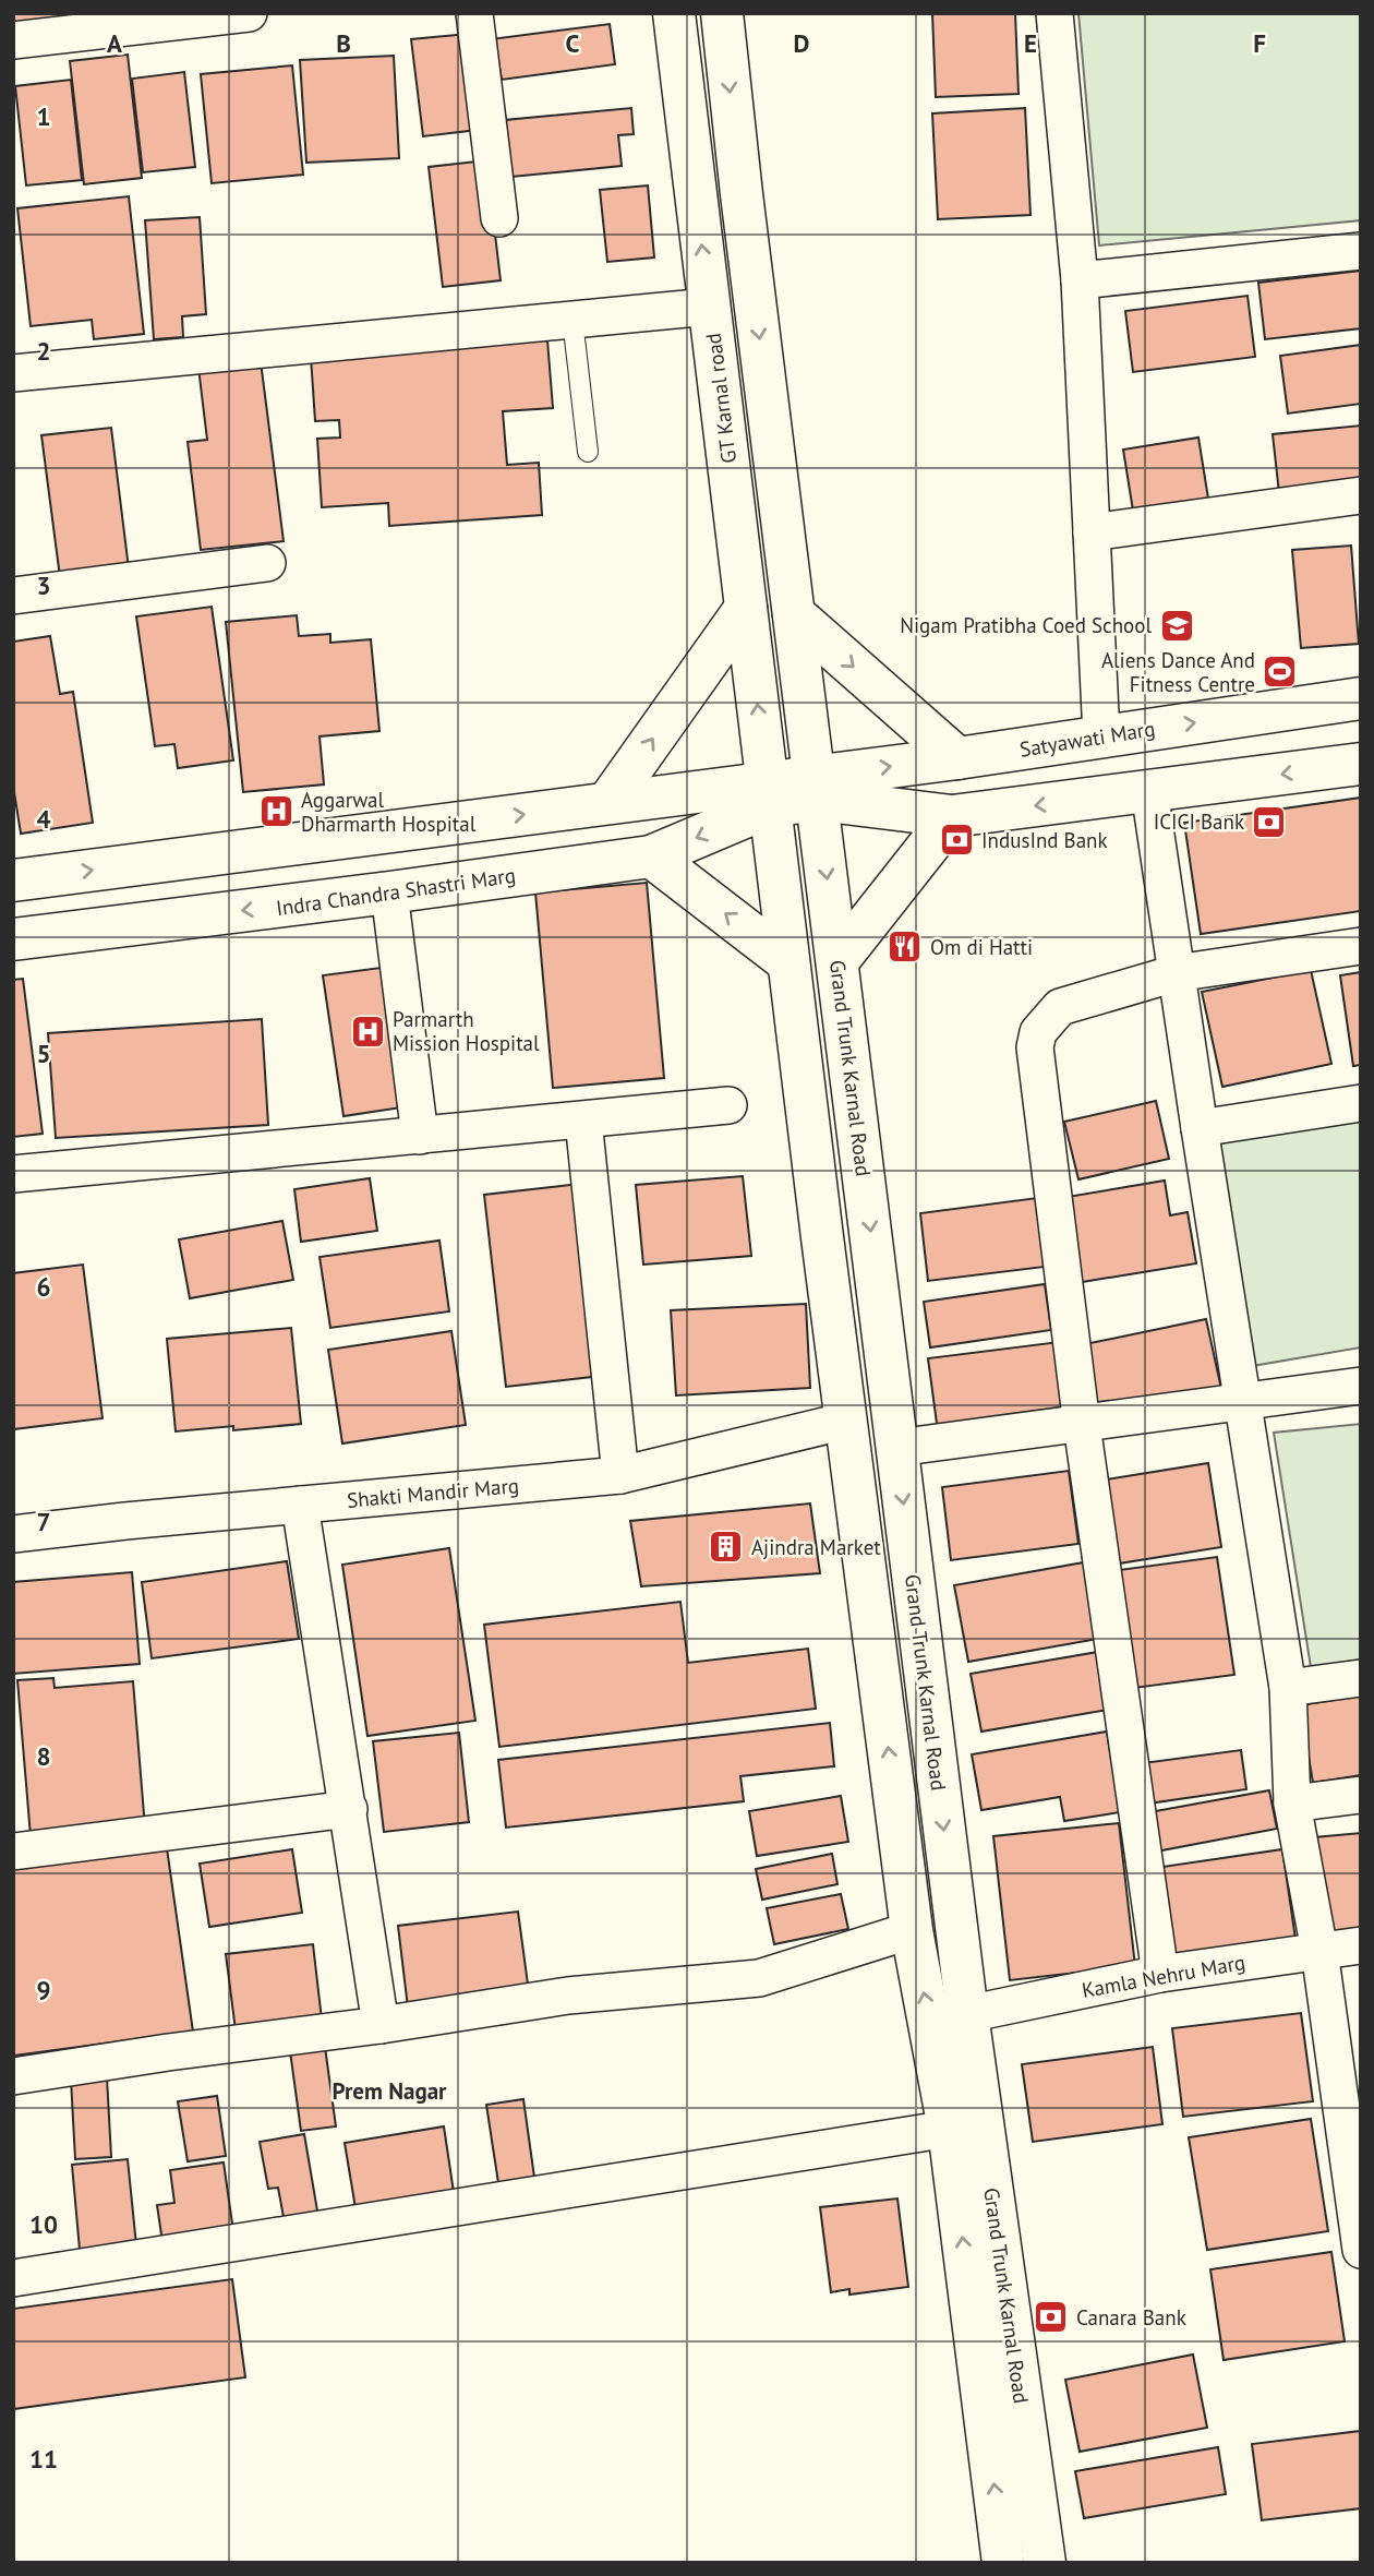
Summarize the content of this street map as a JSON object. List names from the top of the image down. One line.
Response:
{"streets":{"main road":["GT Karnal road","Satyawati Marg","Indra Chandra Shastri Marg","Grand Trunk Karnal Road"],"street":["Shakti Mandir Marg","Kamla Nehru Marg"]},"crossings":[["GT Karnal road","Indra Chandra Shastri Marg"],["GT Karnal road","Grand Trunk Karnal Road"],["Satyawati Marg","Grand Trunk Karnal Road"],["Indra Chandra Shastri Marg","Grand Trunk Karnal Road"],["Grand Trunk Karnal Road","Shakti Mandir Marg"],["Grand Trunk Karnal Road","Kamla Nehru Marg"]],"districts":["Prem Nagar"],"places":{"school or university":["Nigam Pratibha Coed School"],"sports":["Aliens Dance And Fitness Centre"],"hospital":["Aggarwal Dharmarth Hospital","Parmarth Mission Hospital"],"bank":["ICICI Bank","IndusInd Bank","Canara Bank"],"restaurant":["Om di Hatti"],"building":["Ajindra Market"]},"grid":{"columns":["A","B","C","D","E","F"],"rows":["1","2","3","4","5","6","7","8","9","10","11"]}}
